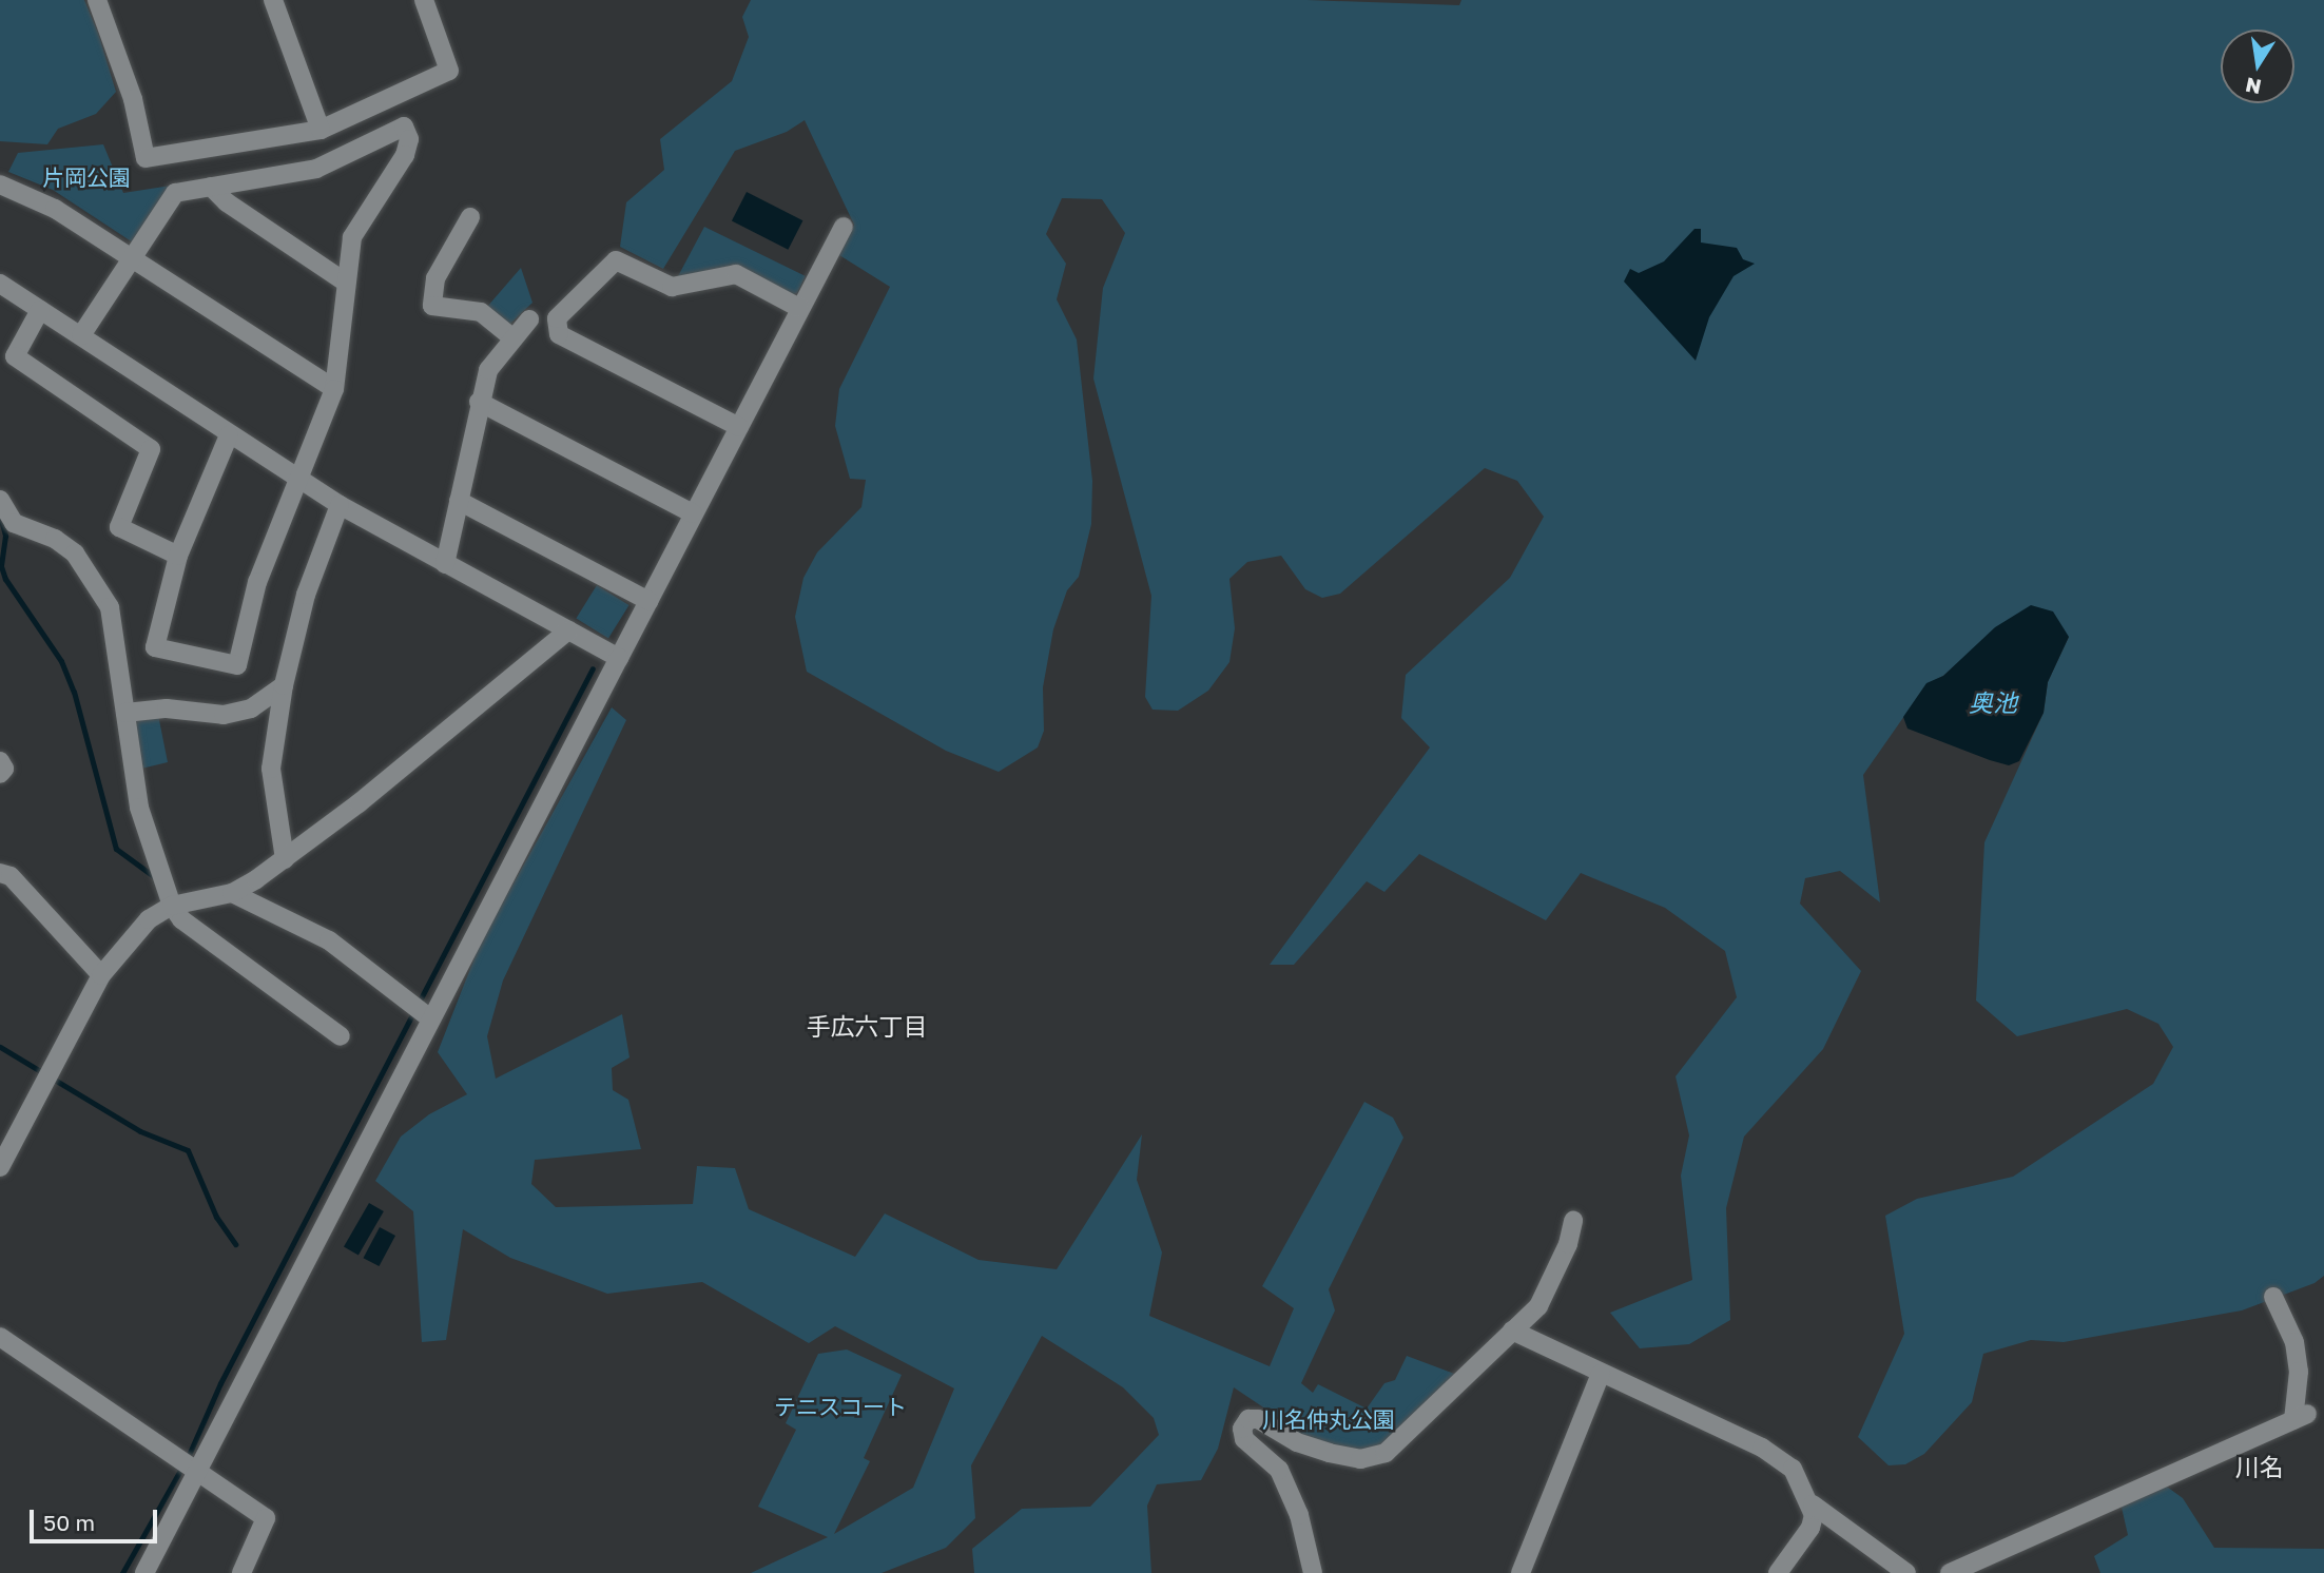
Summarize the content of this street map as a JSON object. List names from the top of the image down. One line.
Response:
{"districts":["手広六丁目","川名"],"water":["奥池"],"parks":["片岡公園","テニスコート","川名仲丸公園"],"scale_bar":"50 m","north":"bottom"}
